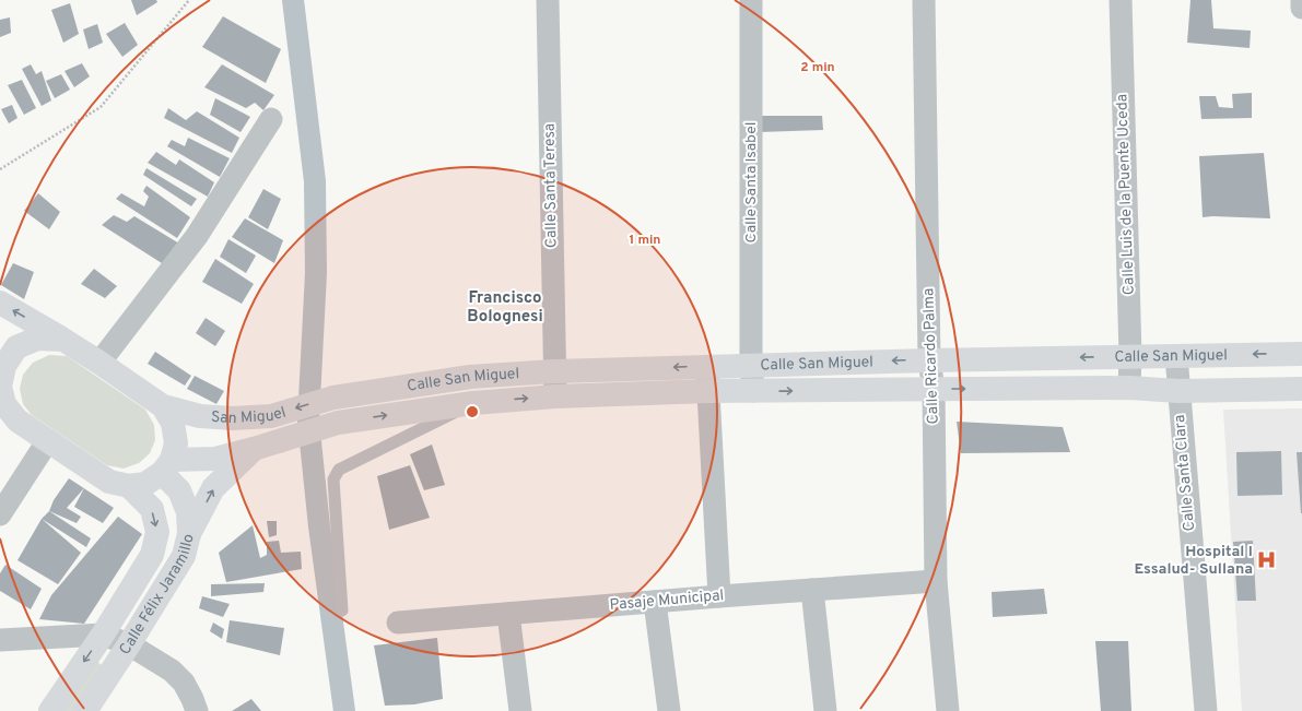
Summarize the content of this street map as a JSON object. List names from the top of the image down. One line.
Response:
{"streets":{"street":["Calle Santa Isabel","Calle Santa Teresa","Calle Luis de la Puente Uceda","Calle Ricardo Palma","Calle San Miguel","San Miguel","Calle Santa Clara","Calle Félix Jaramillo","Pasaje Municipal"]},"crossings":[["Calle Santa Isabel","Calle San Miguel"],["Calle Santa Teresa","Calle San Miguel"],["Calle Luis de la Puente Uceda","Calle San Miguel"],["Calle Ricardo Palma","Calle San Miguel"],["Calle Ricardo Palma","Pasaje Municipal"],["Calle San Miguel","San Miguel"],["Calle San Miguel","Calle Santa Clara"],["San Miguel","Calle Félix Jaramillo"]],"districts":["Francisco Bolognesi"],"places":{"hospital":["Hospital I Essalud- Sullana"]},"rings":["2 min","1 min"]}
